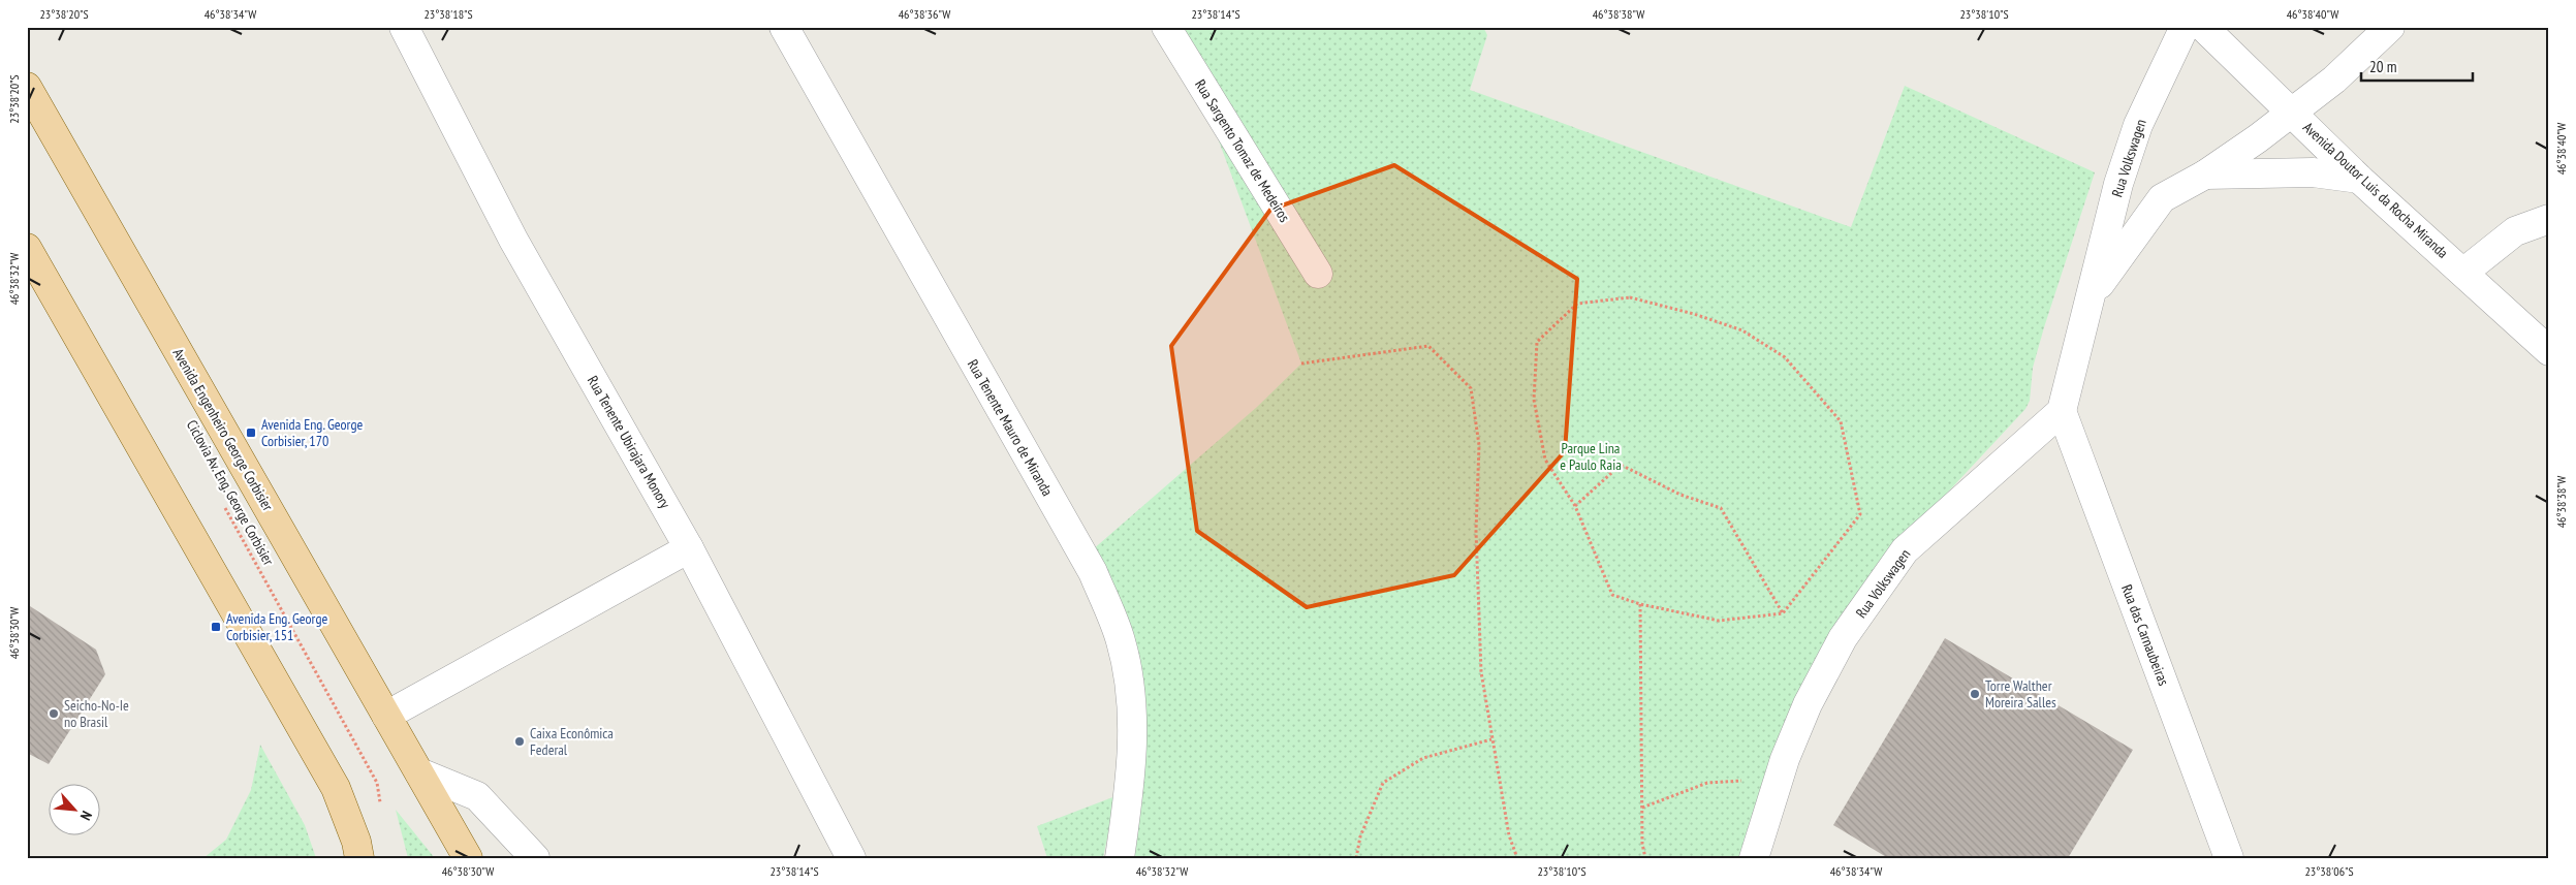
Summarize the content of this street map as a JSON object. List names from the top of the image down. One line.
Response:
{"streets":{"main road":["Avenida Engenheiro George Corbisier"],"street":["Rua Sargento Tomaz de Medeiros","Rua Volkswagen","Avenida Doutor Luis da Rocha Miranda","Rua Tenente Mauro de Miranda","Rua Tenente Ubirajara Monory","Rua das Carnaubeiras"],"path":["Ciclovia Av. Eng. George Corbisier"]},"crossings":[["Rua Volkswagen","Avenida Doutor Luis da Rocha Miranda"],["Rua Volkswagen","Rua das Carnaubeiras"]],"parks":["Parque Lina e Paulo Raia"],"places":{"transit":["Avenida Eng. George Corbisier, 170","Avenida Eng. George Corbisier, 151"],"other":["Torre Walther Moreira Salles","Seicho-No-Ie no Brasil","Caixa Econômica Federal"]},"scale_bar":"20 m","north":"bottom right","coordinates":["23°38'20\"S","46°38'34\"W","23°38'18\"S","46°38'36\"W","23°38'14\"S","46°38'38\"W","23°38'10\"S","46°38'40\"W","46°38'32\"W","46°38'30\"W","23°38'06\"S"]}
